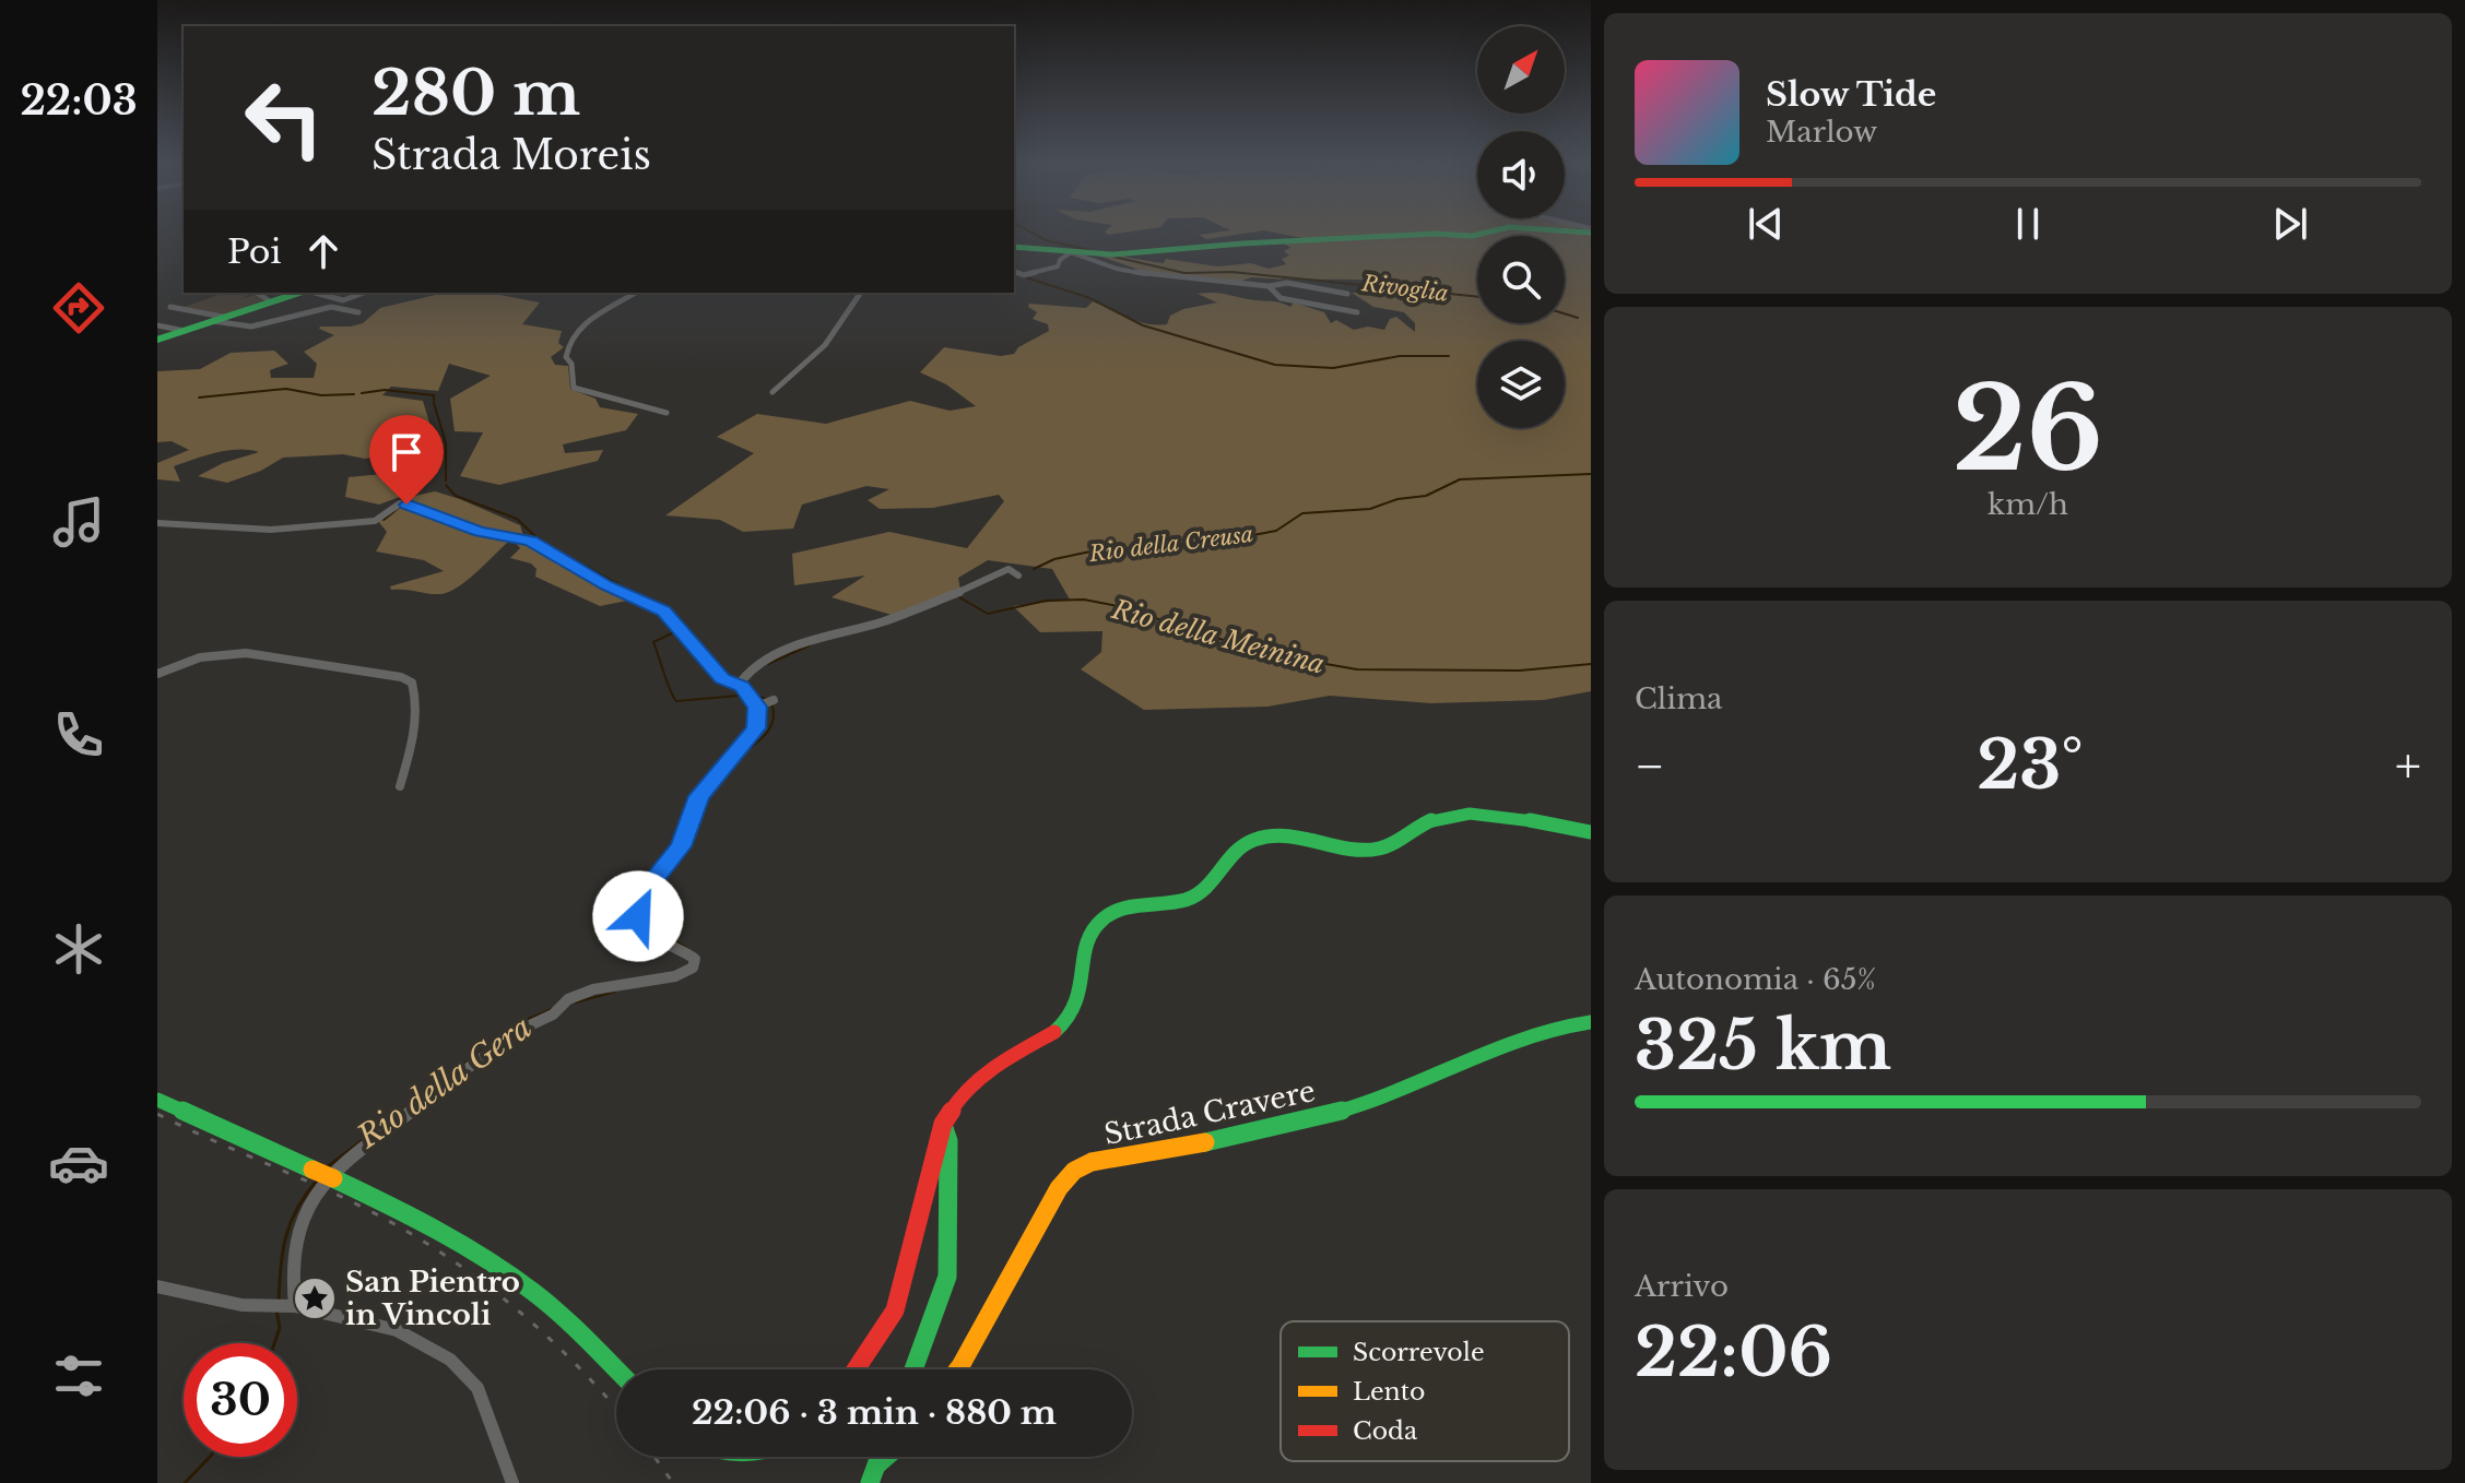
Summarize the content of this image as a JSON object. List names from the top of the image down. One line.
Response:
{"streets":{"street":["Strada Cravere"]},"water":["Rivoglia","Rio della Creusa","Rio della Meinina","Rio della Gera"],"places":{"place":["San Pientro in Vincoli"]},"legend":["Scorrevole","Lento","Coda"],"north":"top right","page":{"tabs":"22:03","turn":["280 m","Strada Moreis"],"song":["Slow Tide","Marlow"],"then":"Poi","tile":[["26","km/h"],"Clima",["Autonomia · 65%","325 km"],["Arrivo","22:06"]],"heat":["−","23°","+"],"limit":"30","trip":"22:06 · 3 min · 880 m"}}
